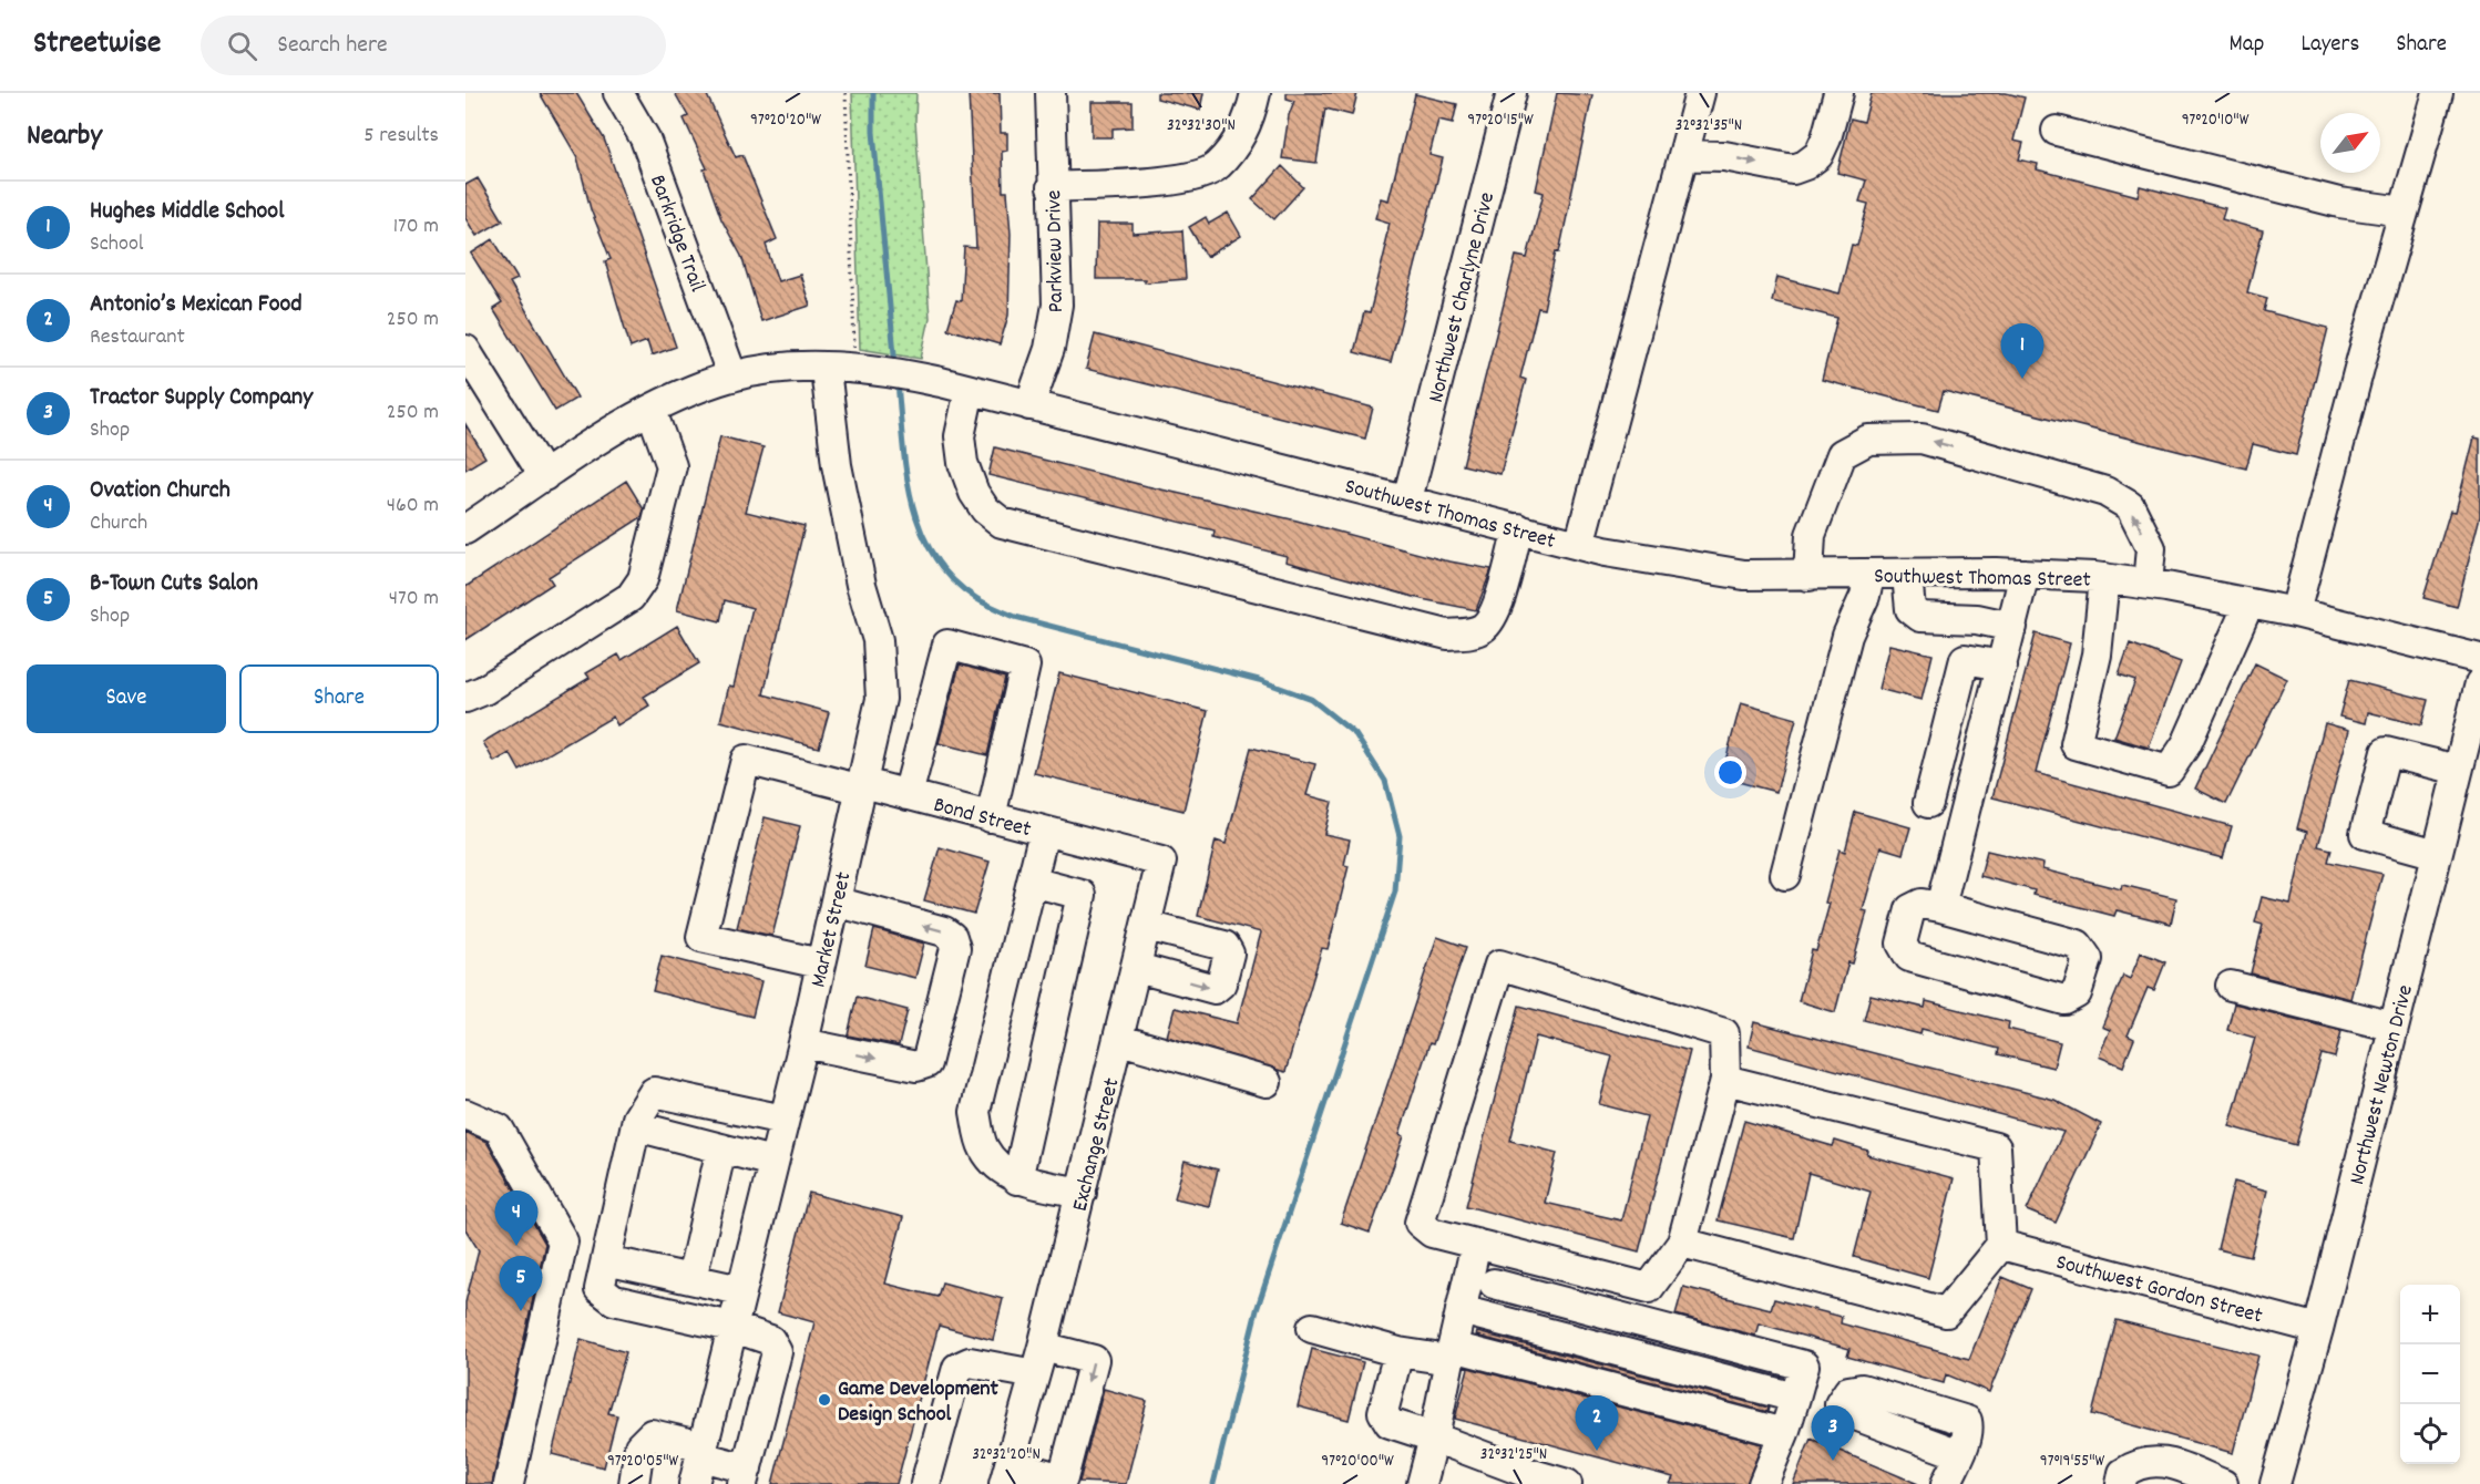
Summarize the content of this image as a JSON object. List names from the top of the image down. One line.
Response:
{"streets":{"street":["Barkridge Trail","Parkview Drive","Northwest Charlyne Drive","Southwest Thomas Street","Bond Street","Market Street","Northwest Newton Drive","Exchange Street","Southwest Gordon Street"]},"crossings":[["Barkridge Trail","Southwest Thomas Street"],["Parkview Drive","Southwest Thomas Street"],["Northwest Charlyne Drive","Southwest Thomas Street"],["Southwest Thomas Street","Market Street"],["Bond Street","Market Street"],["Bond Street","Exchange Street"],["Northwest Newton Drive","Southwest Gordon Street"]],"places":["Game Development Design School"],"north":"top right","page":{"header":"Streetwise","search":"Search here","nav":["Map","Layers","Share"],"heading":["Nearby","5 results"],"list":[{"mark":"1","name":"Hughes Middle School","note":"School","value":"170 m"},{"mark":"2","name":"Antonio’s Mexican Food","note":"Restaurant","value":"250 m"},{"mark":"3","name":"Tractor Supply Company","note":"Shop","value":"250 m"},{"mark":"4","name":"Ovation Church","note":"Church","value":"460 m"},{"mark":"5","name":"B-Town Cuts Salon","note":"Shop","value":"470 m"}],"pins":["1","4","5","2","3"],"buttons":["Save","Share"],"map_buttons":["+","−"]},"coordinates":["97°20'20\"W","97°20'15\"W","97°20'10\"W","32°32'30\"N","32°32'35\"N","32°32'20\"N","32°32'25\"N","97°20'05\"W","97°20'00\"W","97°19'55\"W"]}
